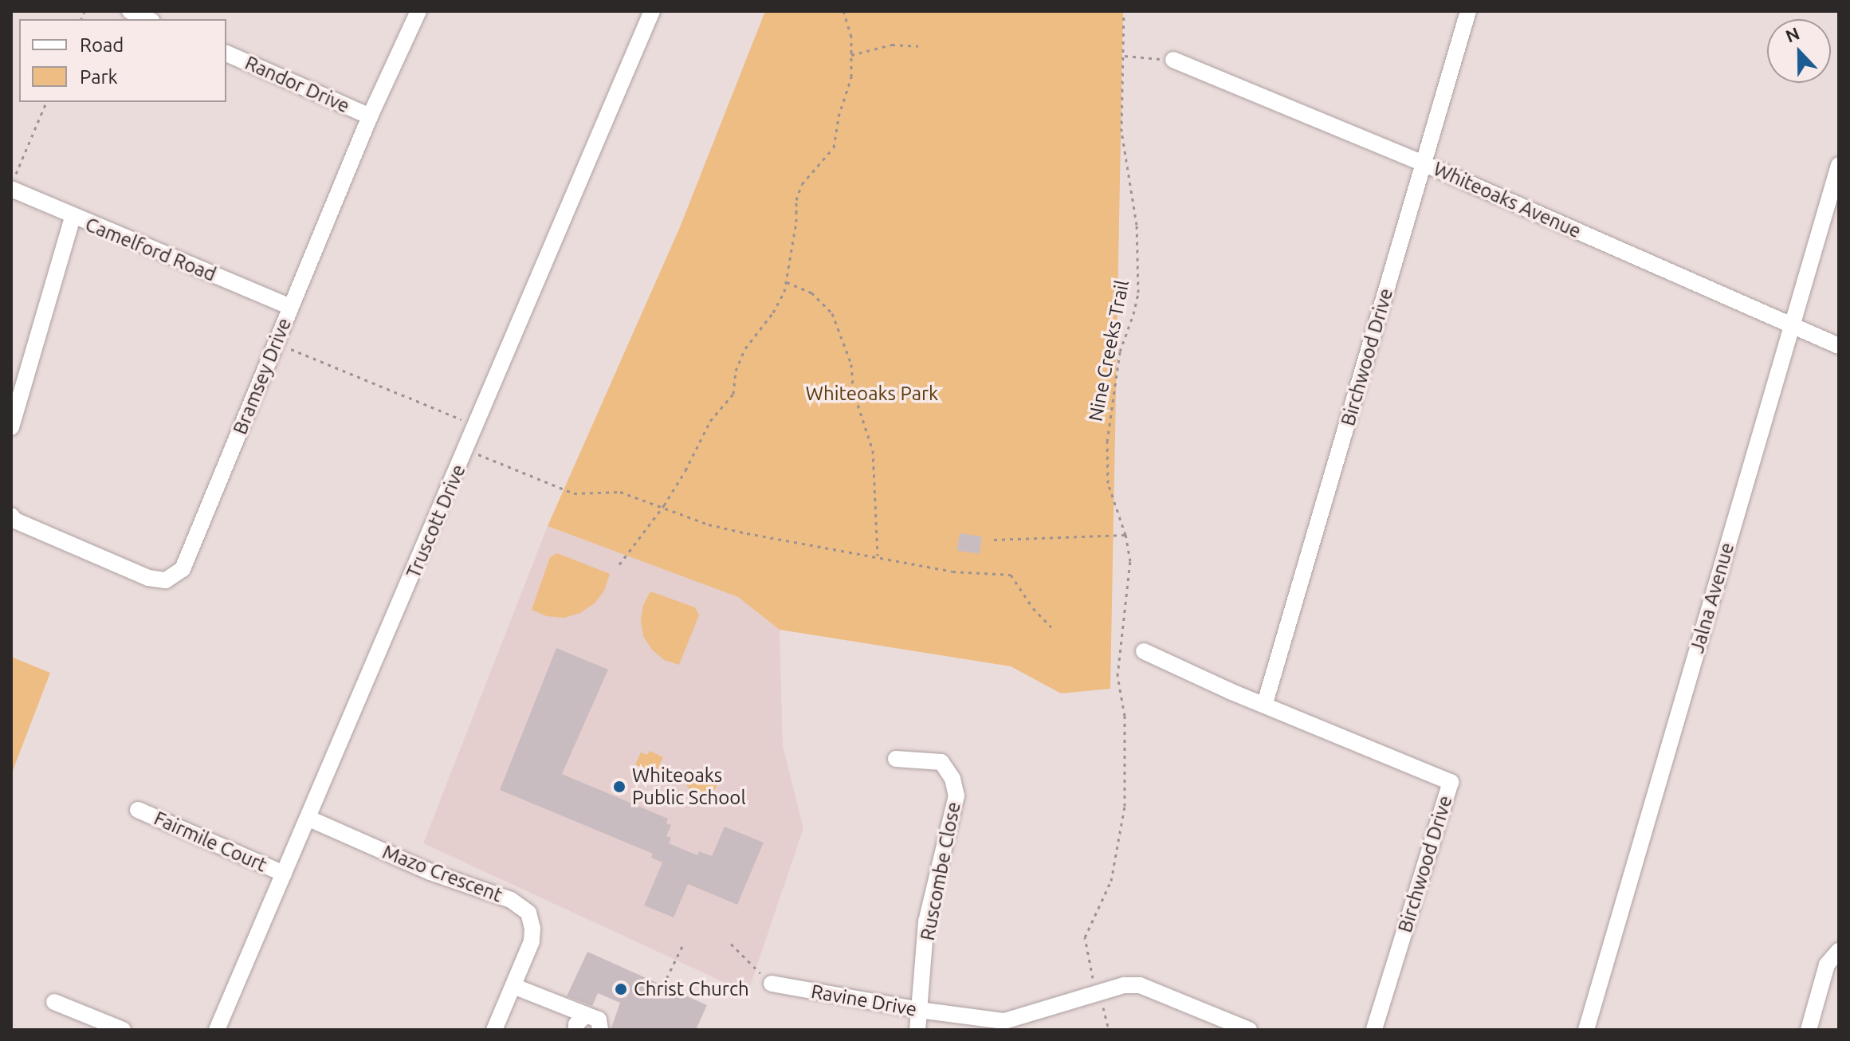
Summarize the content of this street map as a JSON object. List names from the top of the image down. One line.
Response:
{"streets":{"street":["Randor Drive","Whiteoaks Avenue","Camelford Road","Birchwood Drive","Bramsey Drive","Truscott Drive","Jalna Avenue","Fairmile Court","Ruscombe Close","Mazo Crescent","Ravine Drive"],"path":["Nine Creeks Trail"]},"crossings":[["Randor Drive","Bramsey Drive"],["Whiteoaks Avenue","Birchwood Drive"],["Whiteoaks Avenue","Jalna Avenue"],["Camelford Road","Bramsey Drive"],["Nine Creeks Trail","Ravine Drive"],["Truscott Drive","Fairmile Court"],["Truscott Drive","Mazo Crescent"],["Ruscombe Close","Ravine Drive"]],"parks":["Whiteoaks Park"],"places":["Whiteoaks Public School","Christ Church"],"legend":["Road","Park"],"north":"top"}
